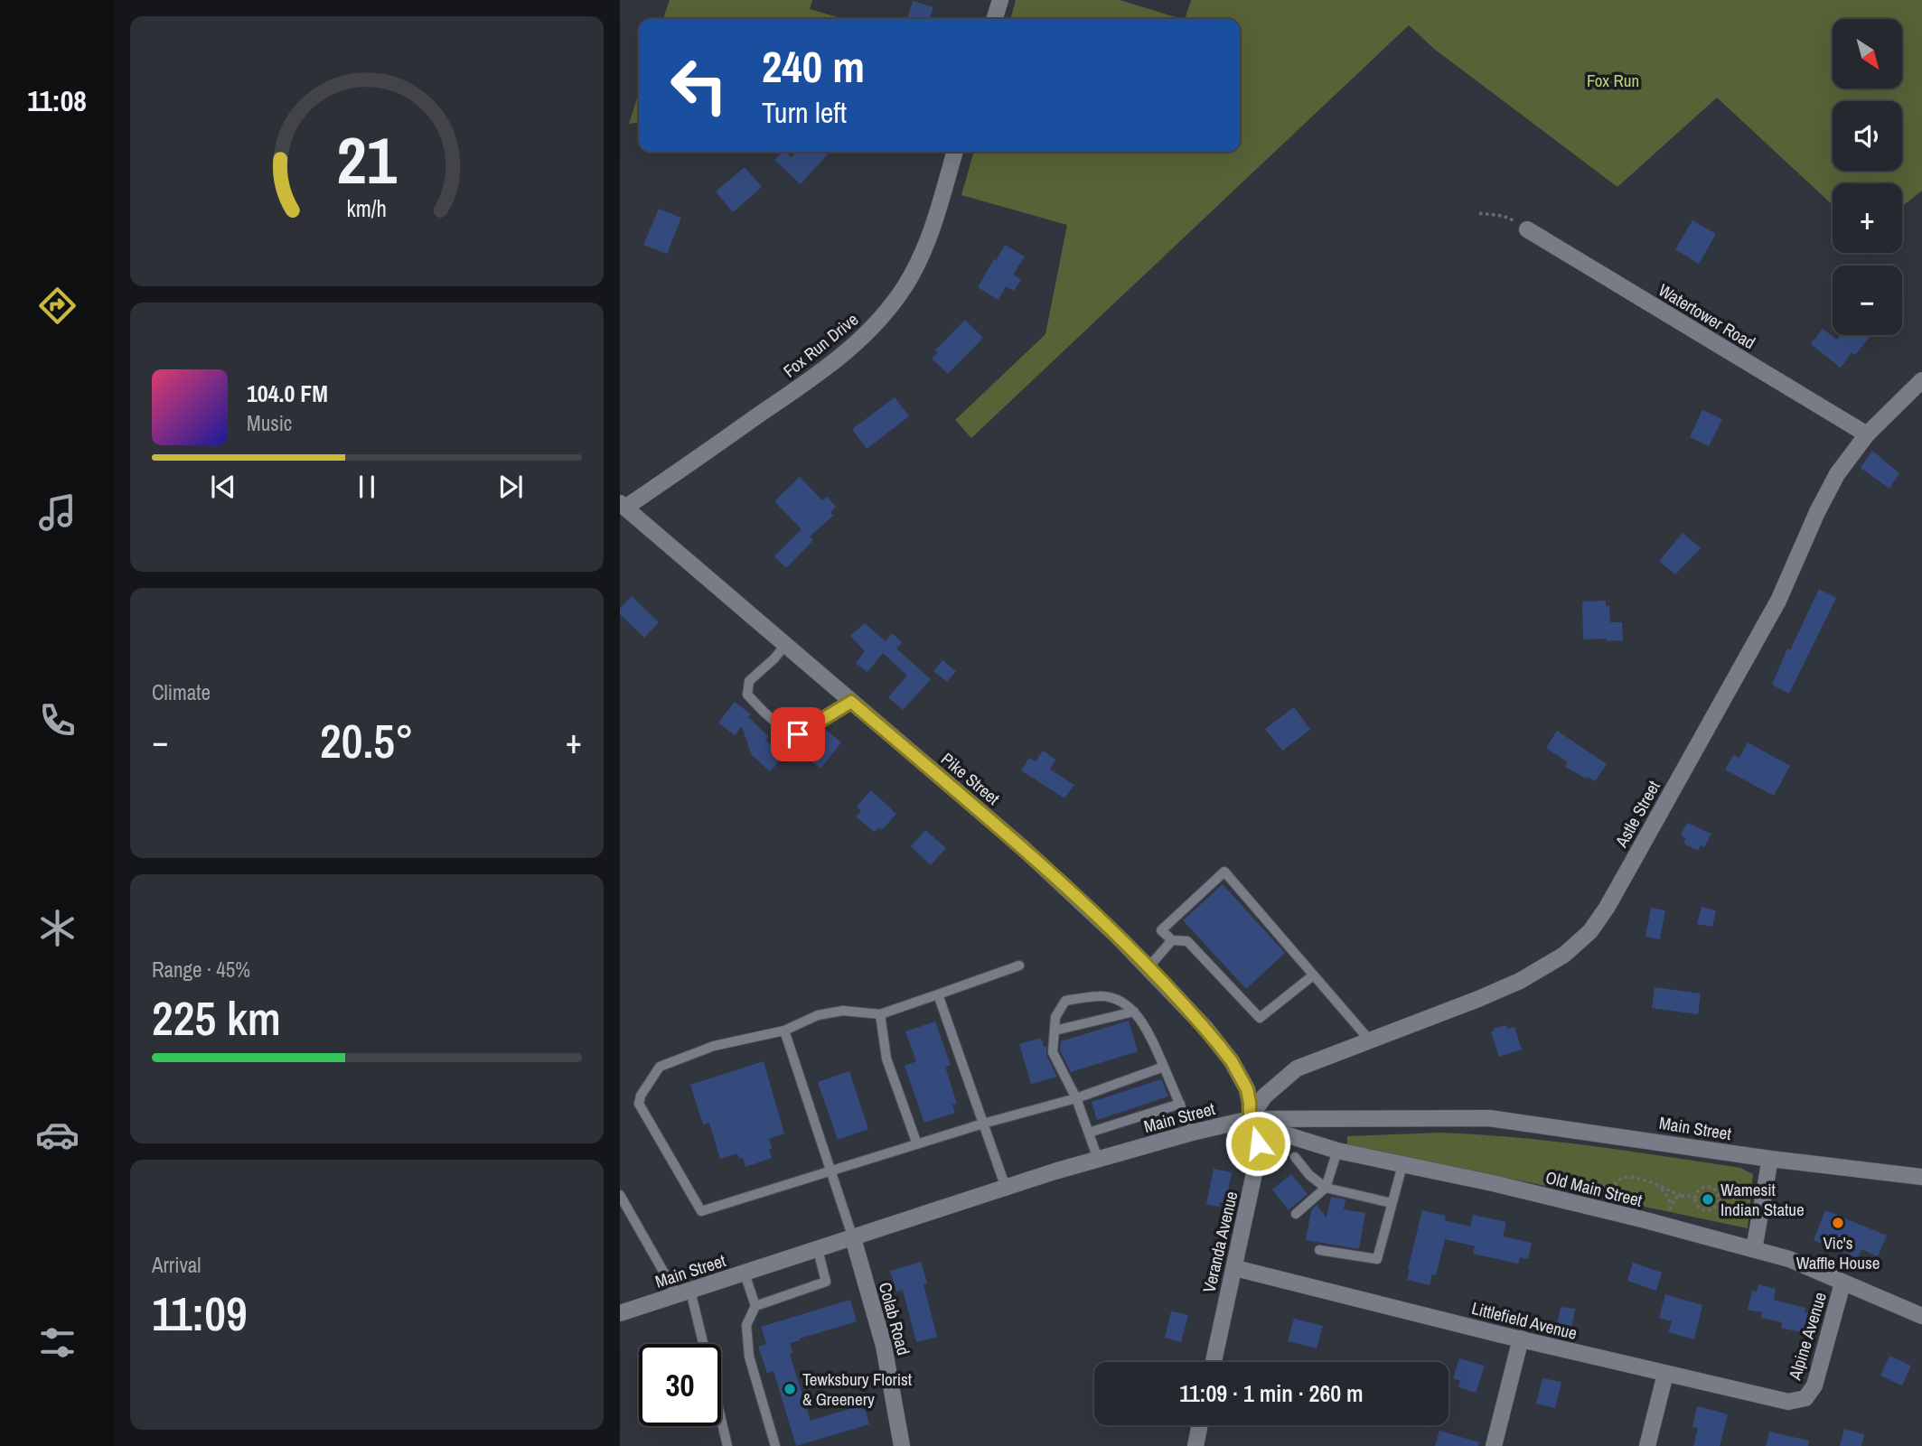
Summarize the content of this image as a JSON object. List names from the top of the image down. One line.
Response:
{"streets":{"street":["Watertower Road","Fox Run Drive","Pike Street","Astle Street","Main Street","Old Main Street","Veranda Avenue","Colab Road","Littlefield Avenue","Alpine Avenue"]},"crossings":[["Watertower Road","Astle Street"],["Fox Run Drive","Pike Street"],["Pike Street","Astle Street"],["Pike Street","Main Street"],["Pike Street","Old Main Street"],["Pike Street","Veranda Avenue"],["Astle Street","Main Street"],["Astle Street","Old Main Street"],["Astle Street","Veranda Avenue"],["Main Street","Old Main Street"],["Main Street","Veranda Avenue"],["Main Street","Colab Road"],["Old Main Street","Veranda Avenue"],["Old Main Street","Alpine Avenue"],["Veranda Avenue","Littlefield Avenue"],["Littlefield Avenue","Alpine Avenue"]],"parks":["Fox Run"],"places":["Wamesit Indian Statue","Vic's Waffle House","Tewksbury Florist & Greenery"],"north":"bottom right","page":{"tabs":"11:08","map_buttons":["+","−"],"turn":["240 m","Turn left"],"song":["104.0 FM","Music"],"tile":["Climate",["Range · 45%","225 km"],["Arrival","11:09"]],"heat":["−","20.5°","+"],"limit":"30","trip":"11:09 · 1 min · 260 m","gauge":["21","km/h"]}}
